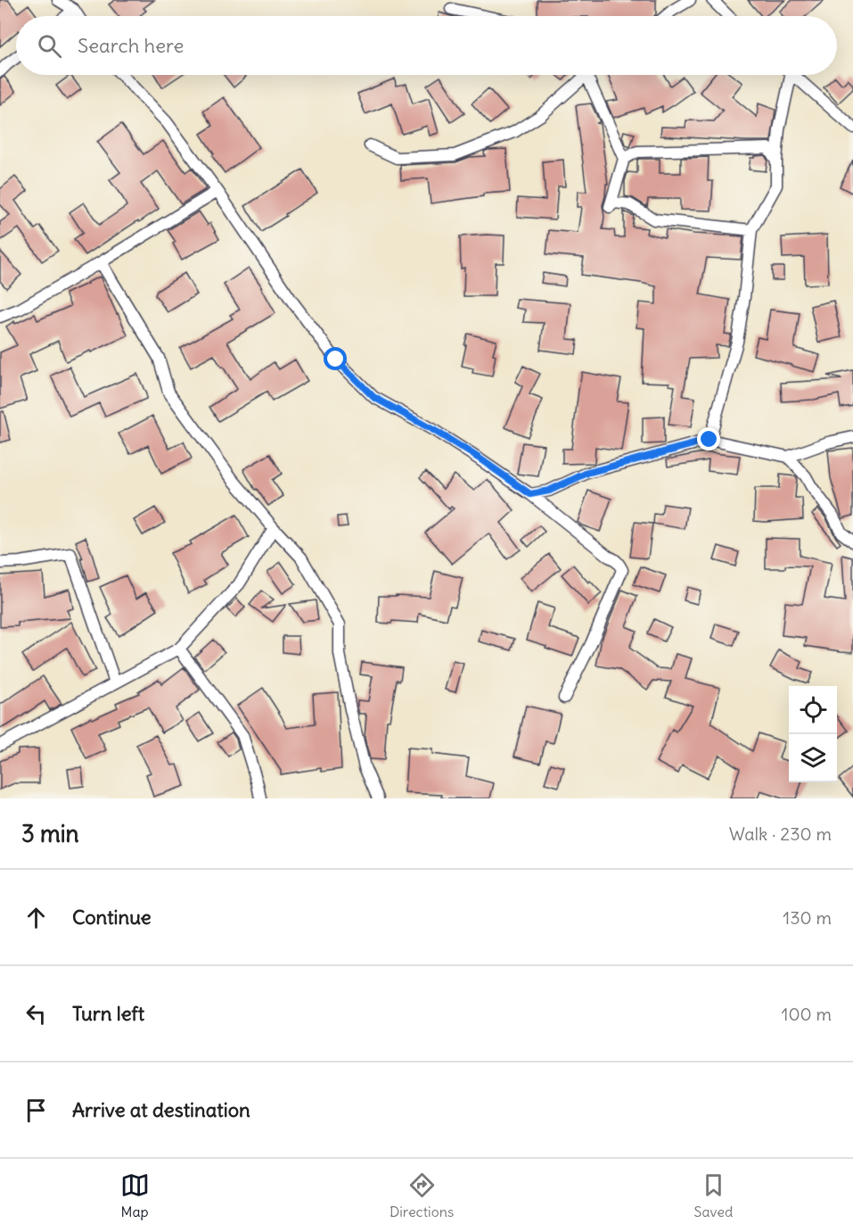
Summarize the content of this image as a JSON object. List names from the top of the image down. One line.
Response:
{"page":{"search":"Search here","heading":["3 min","Walk · 230 m"],"list":[["Continue","130 m"],["Turn left","100 m"],"Arrive at destination"],"nav":["Map","Directions","Saved"]}}
